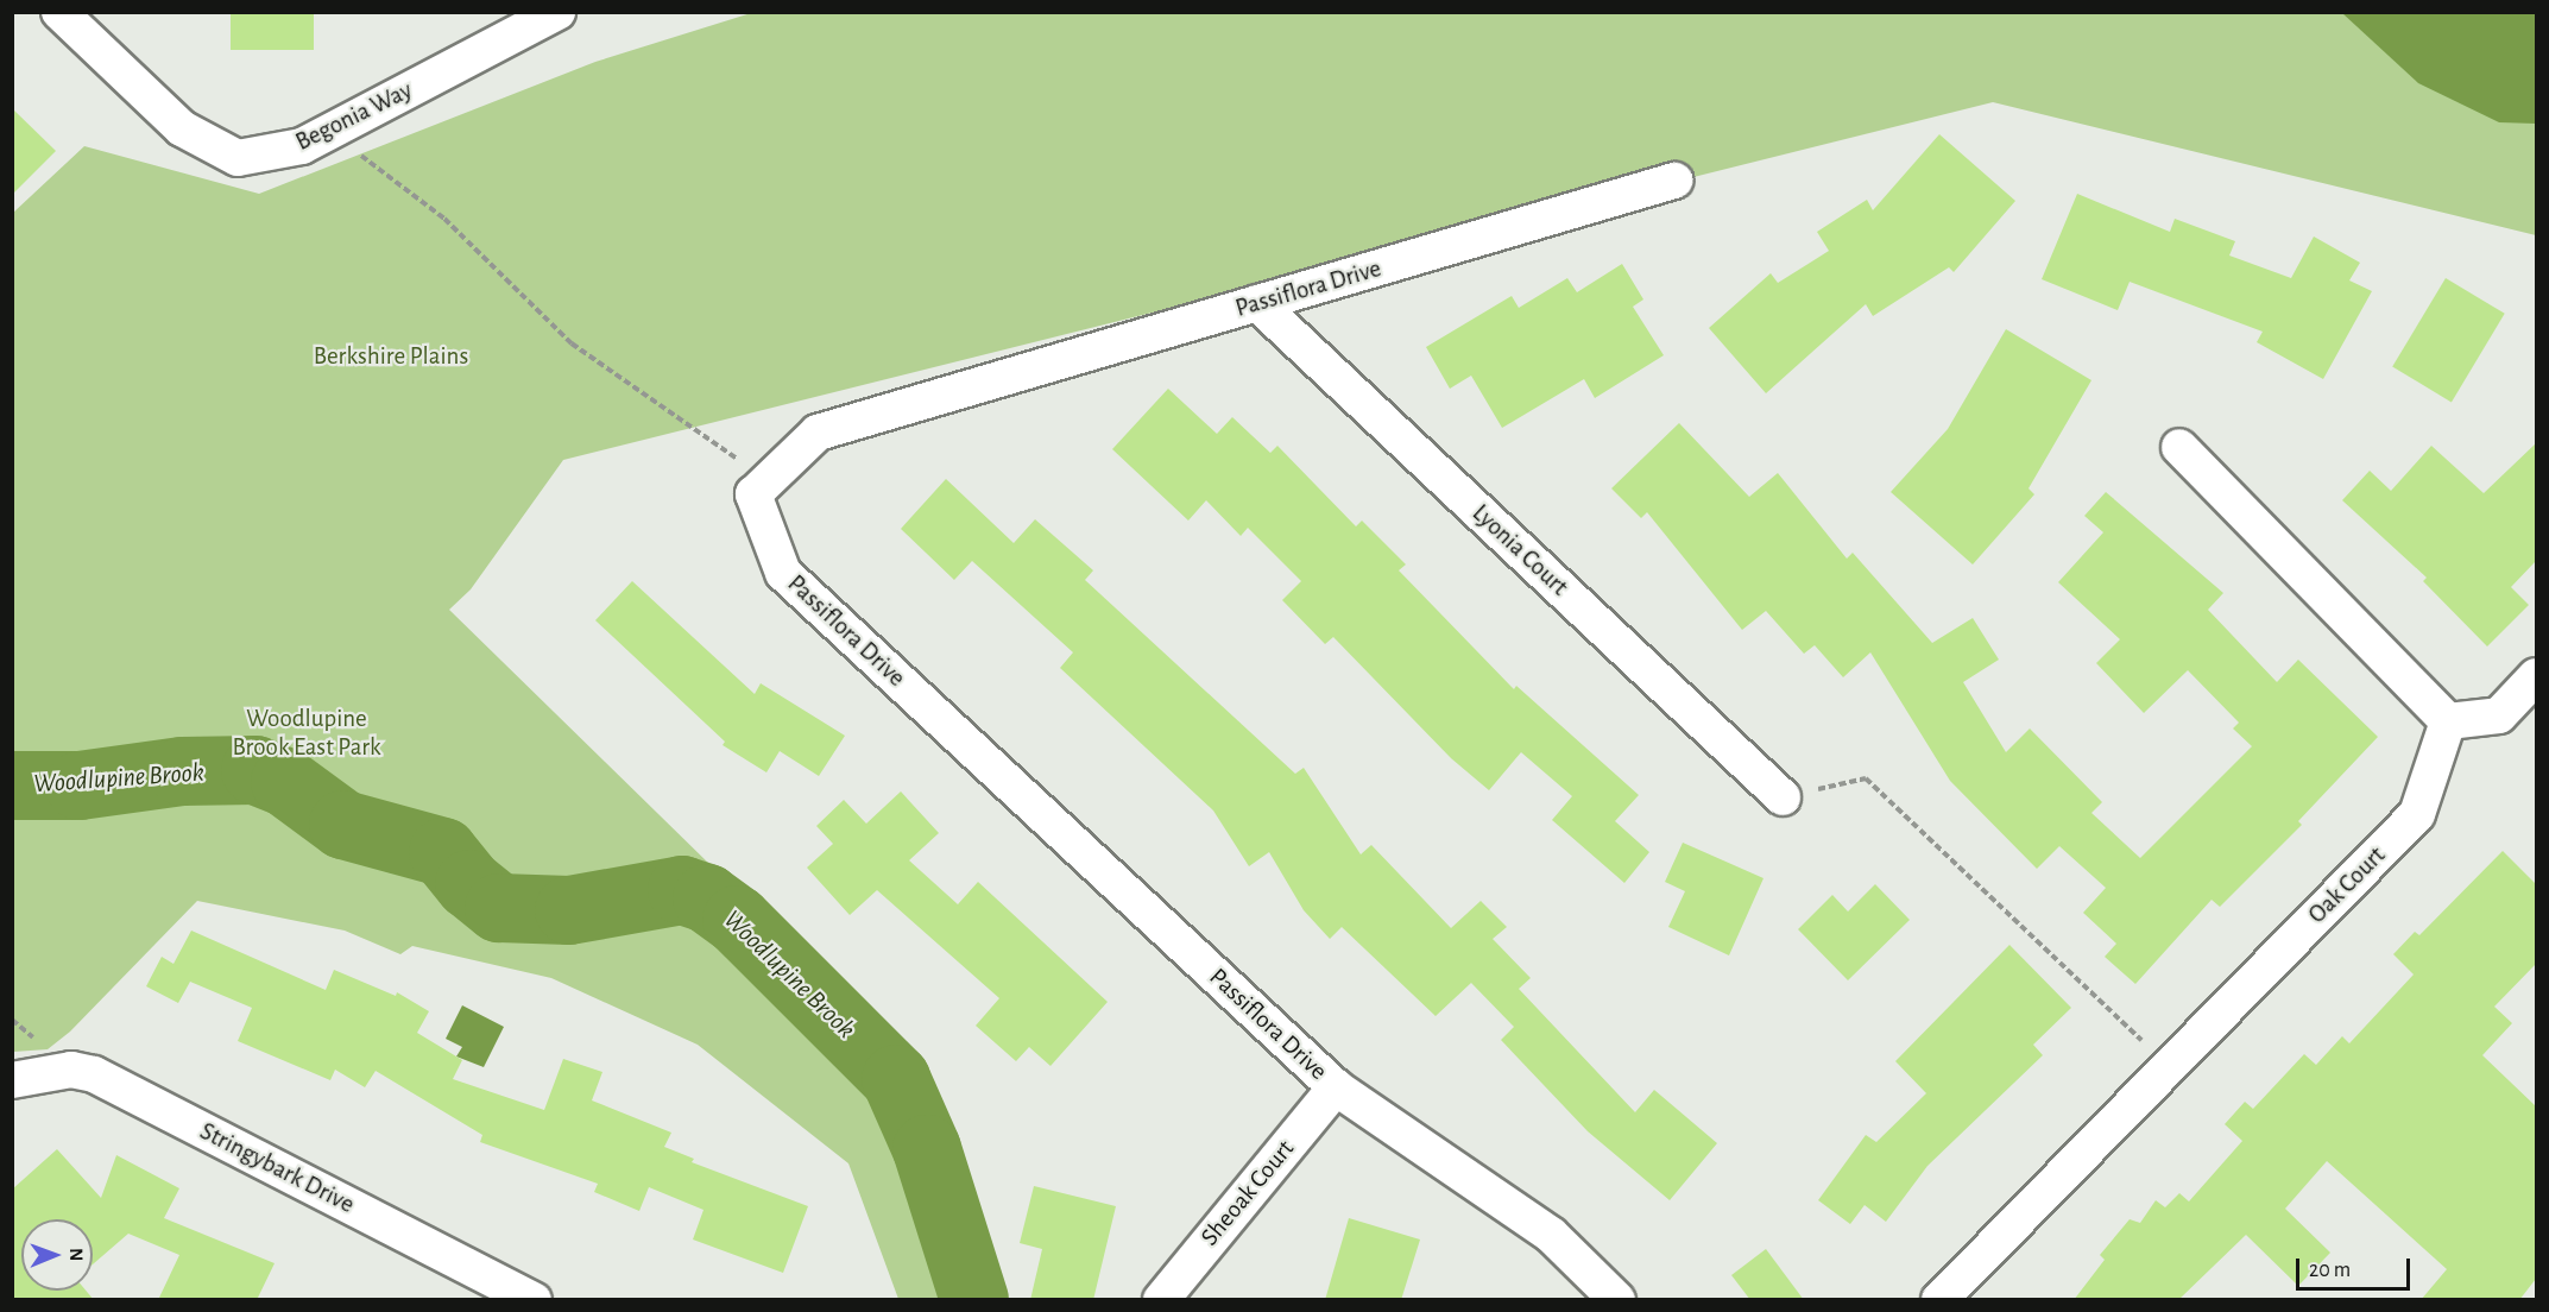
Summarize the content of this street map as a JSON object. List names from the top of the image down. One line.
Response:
{"streets":{"street":["Begonia Way","Passiflora Drive","Lyonia Court","Oak Court","Stringybark Drive","Sheoak Court"]},"crossings":[["Passiflora Drive","Lyonia Court"],["Passiflora Drive","Sheoak Court"]],"water":["Woodlupine Brook"],"parks":["Berkshire Plains","Woodlupine Brook East Park"],"scale_bar":"20 m","north":"right"}
